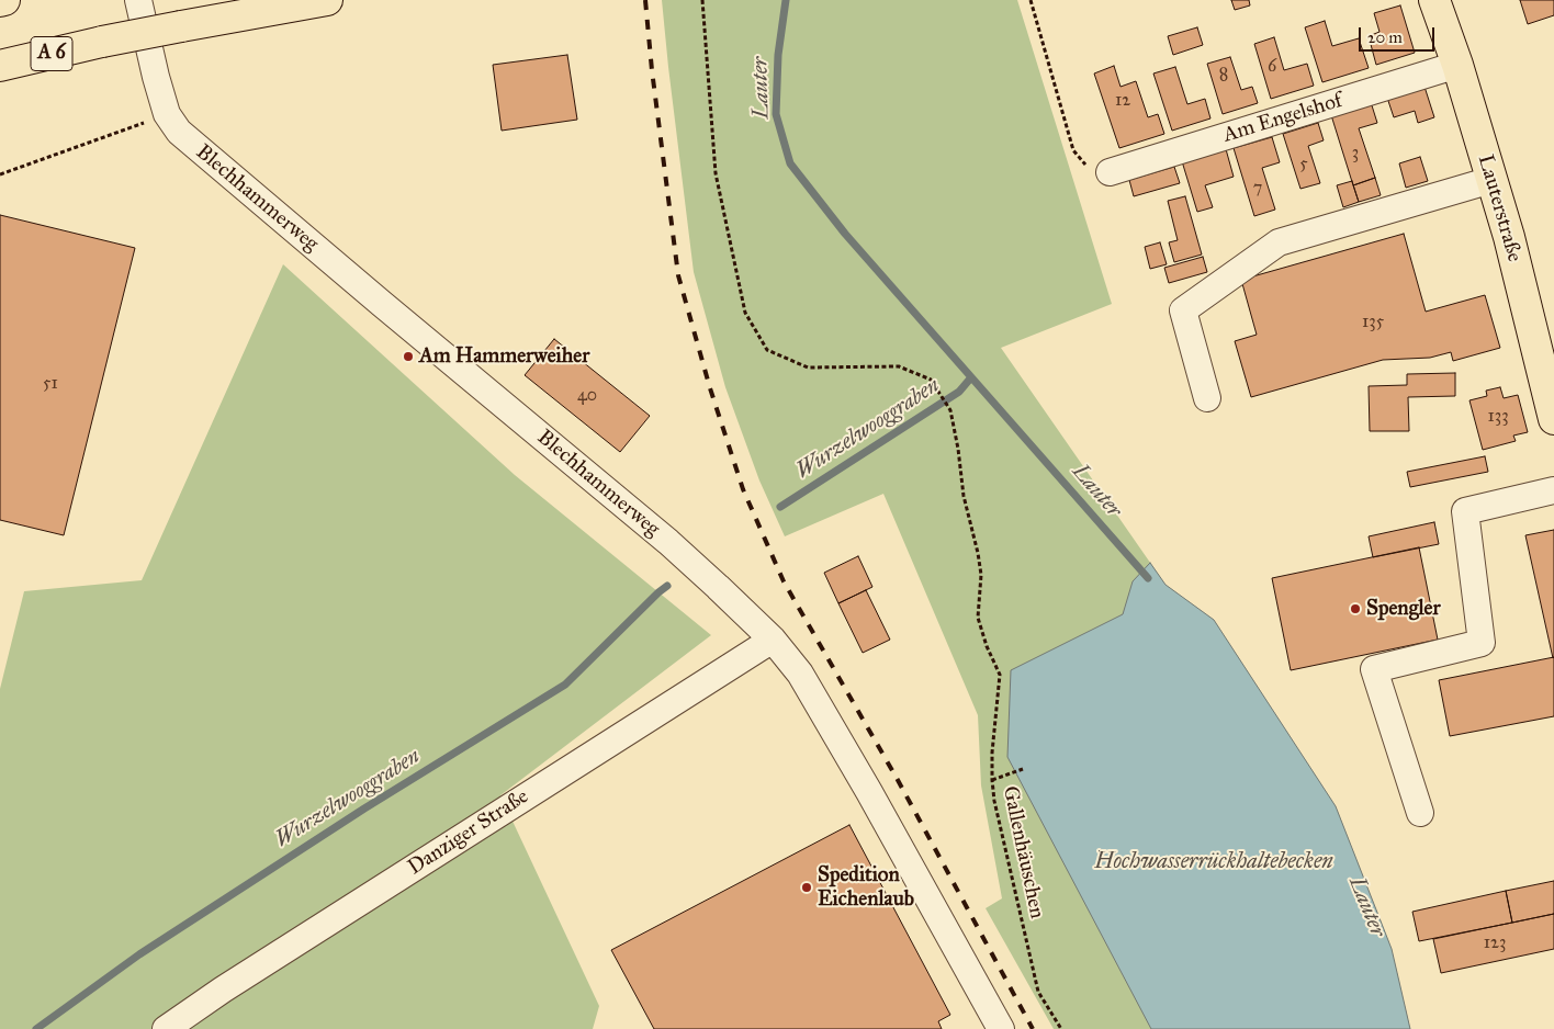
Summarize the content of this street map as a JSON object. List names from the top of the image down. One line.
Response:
{"streets":{"main road":["A 6","Lauterstraße"],"street":["Am Engelshof","Blechhammerweg","Danziger Straße"],"path":["Gallenhäuschen"]},"crossings":[["Am Engelshof","Lauterstraße"],["Blechhammerweg","Danziger Straße"]],"water":["Lauter","Wurzelwooggraben","Hochwasserrückhaltebecken"],"places":["Am Hammerweiher","Spengler","Spedition Eichenlaub"],"house_numbers":["6","8","12","3","5","7","135","51","40","133","123"],"scale_bar":"20 m"}
